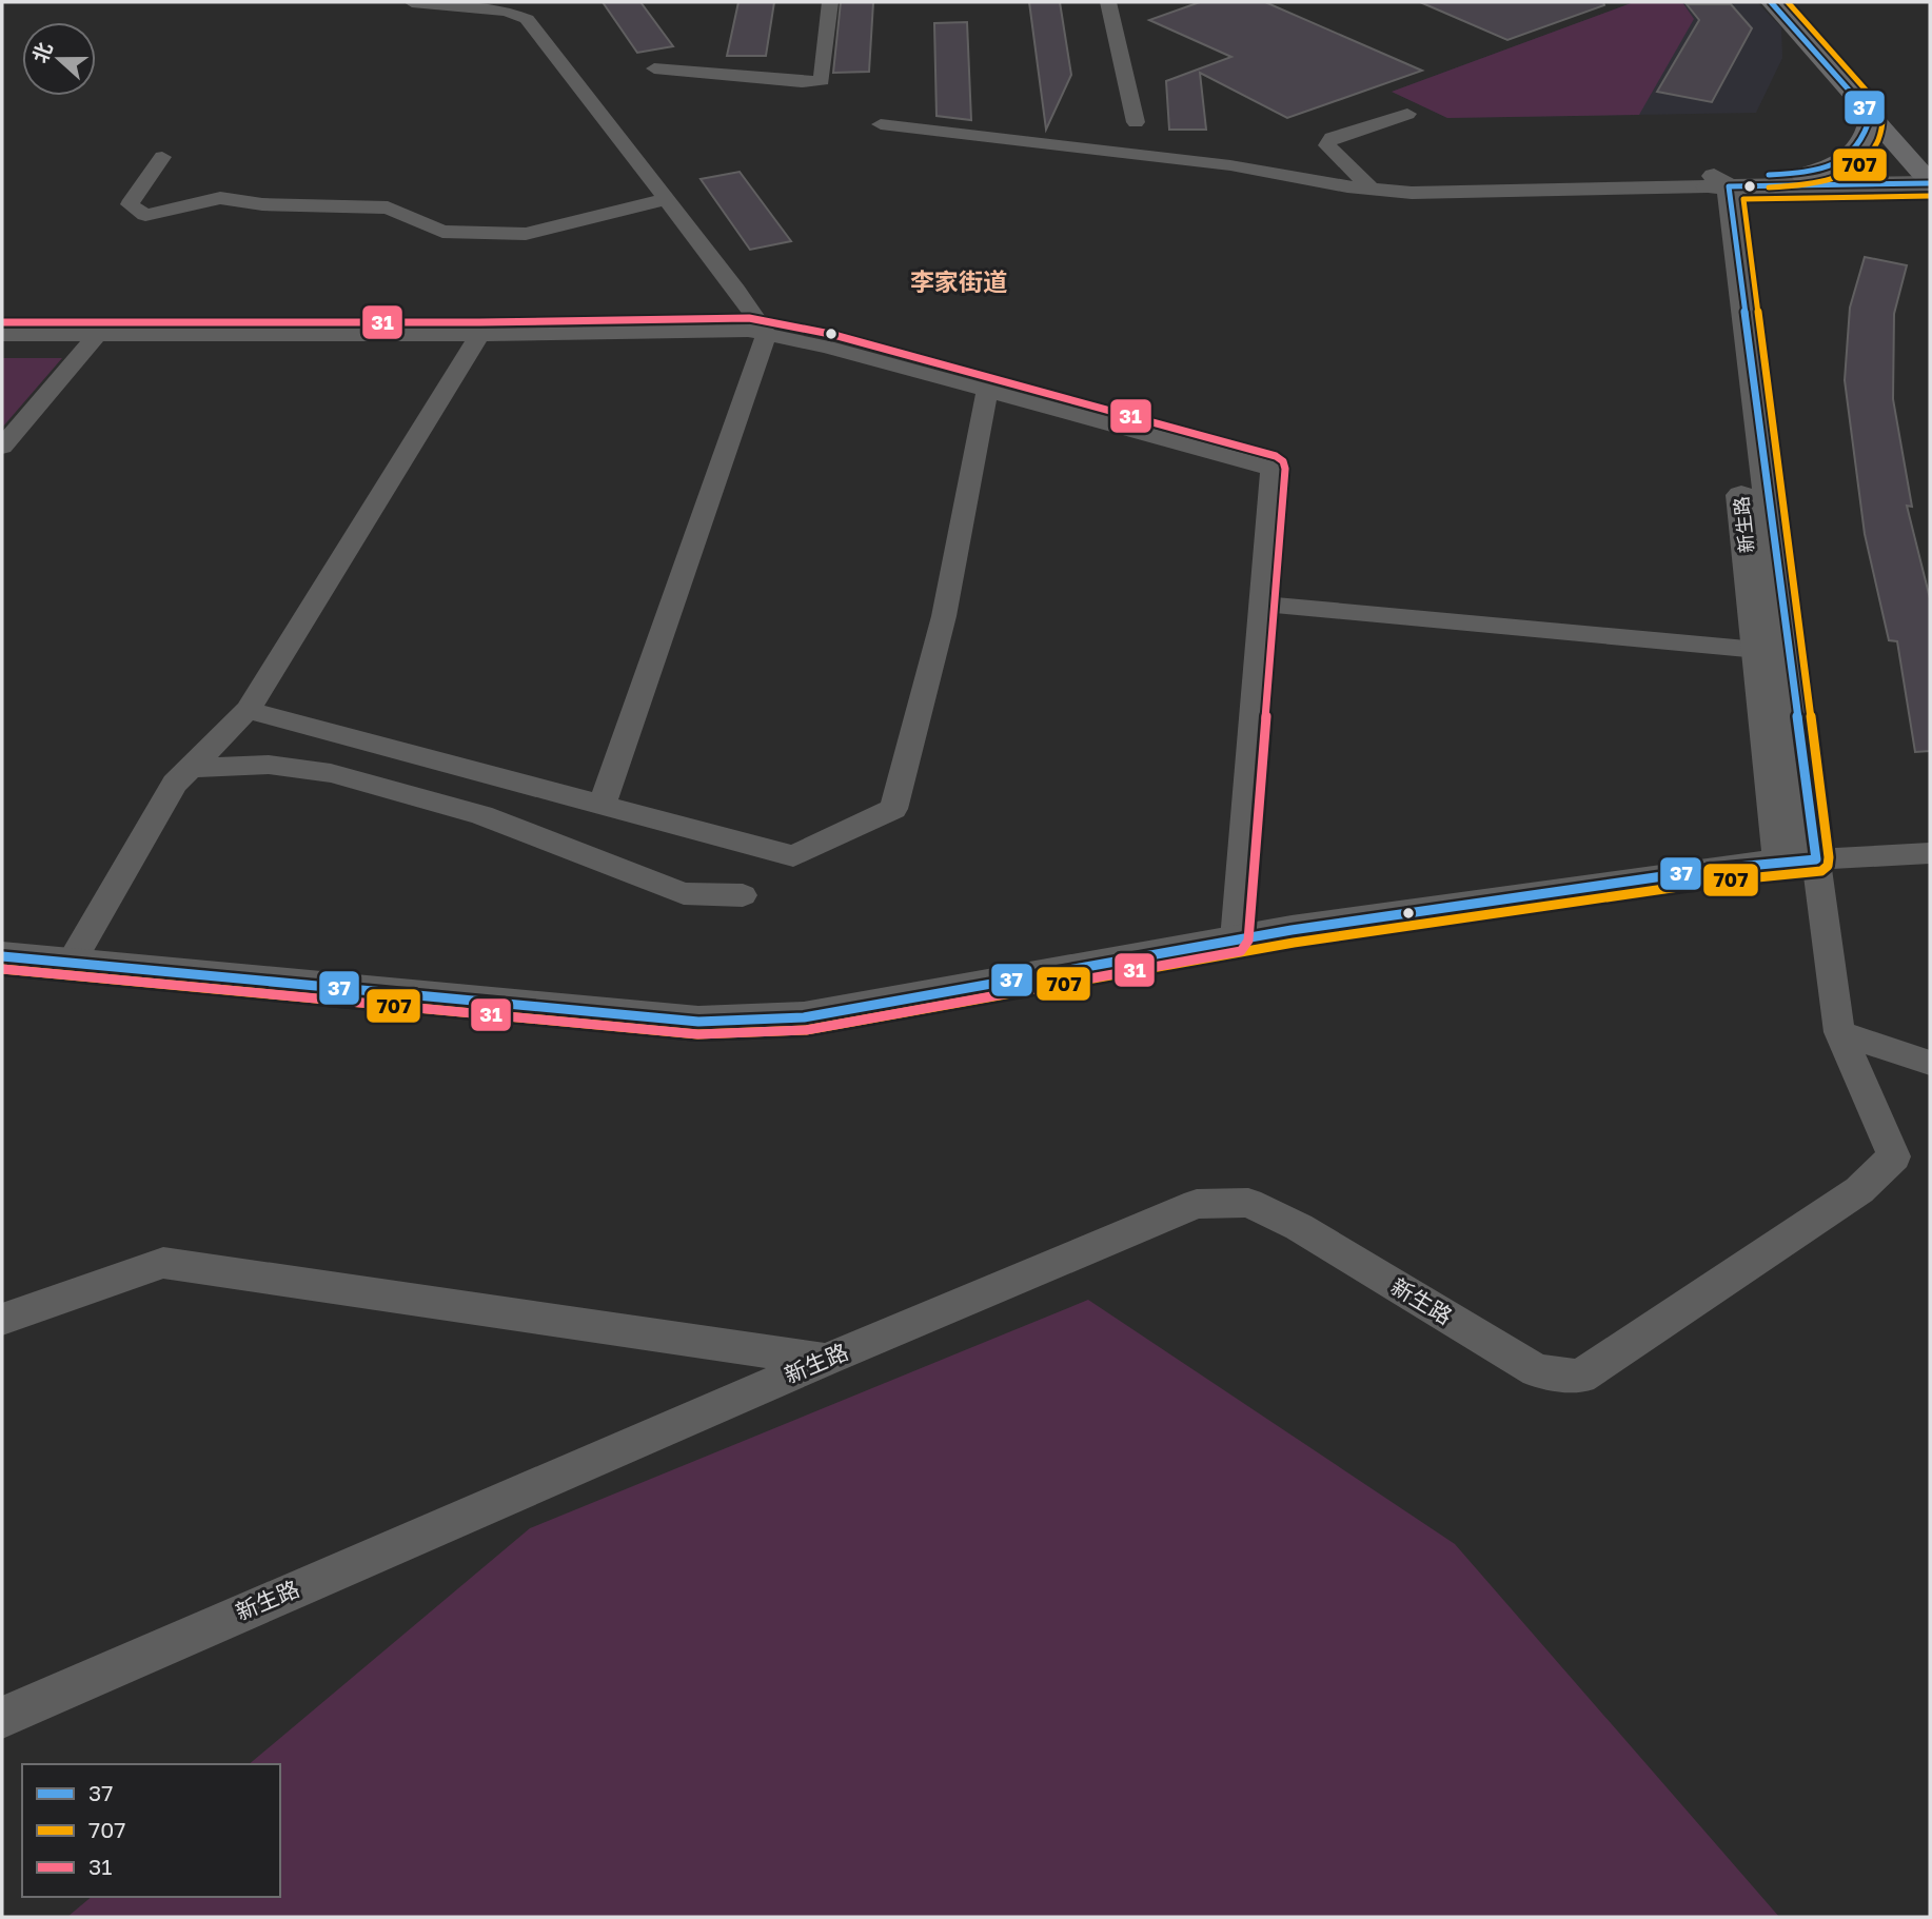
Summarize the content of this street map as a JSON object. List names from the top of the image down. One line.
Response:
{"streets":{"street":["新生路"]},"districts":["李家街道"],"lines":["transit line 37","transit line 707","transit line 31"],"legend":["37","707","31"],"north":"left"}
